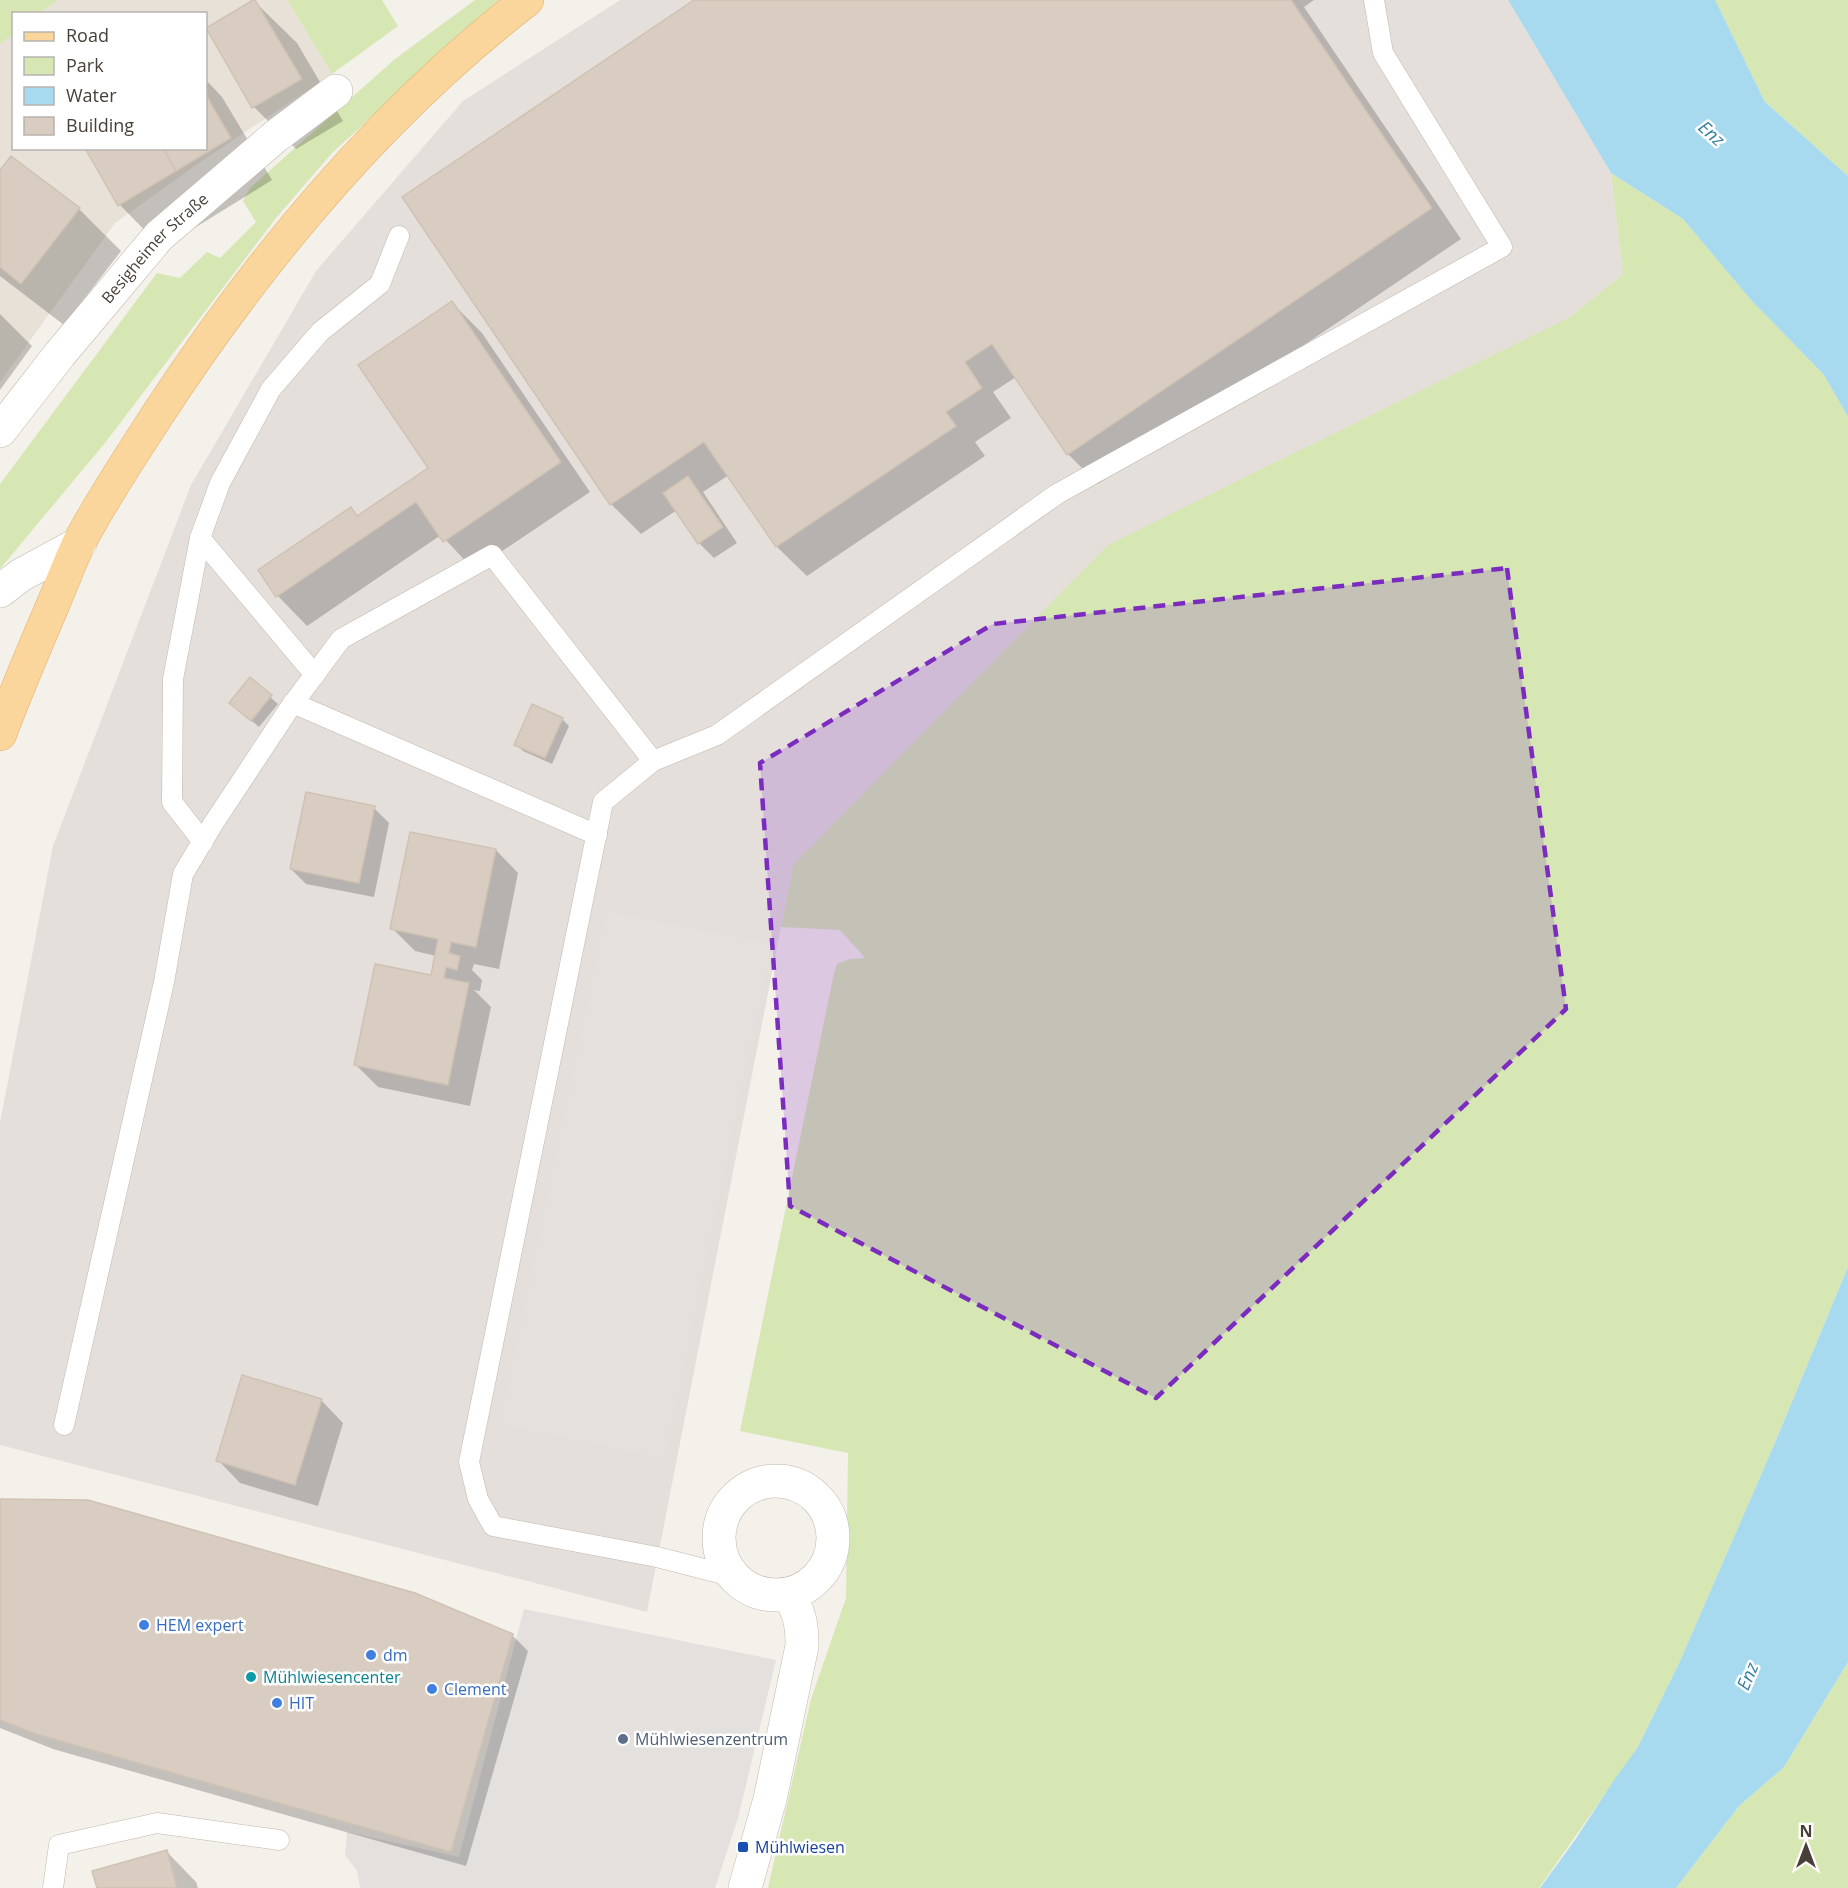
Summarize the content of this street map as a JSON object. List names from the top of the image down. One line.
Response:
{"streets":{"street":["Besigheimer Straße"]},"water":["Enz"],"places":{"other":["HEM expert","dm","Mühlwiesencenter","Clement","HIT","Mühlwiesenzentrum"],"transit":["Mühlwiesen"]},"legend":["Road","Park","Water","Building"],"north":"top"}
